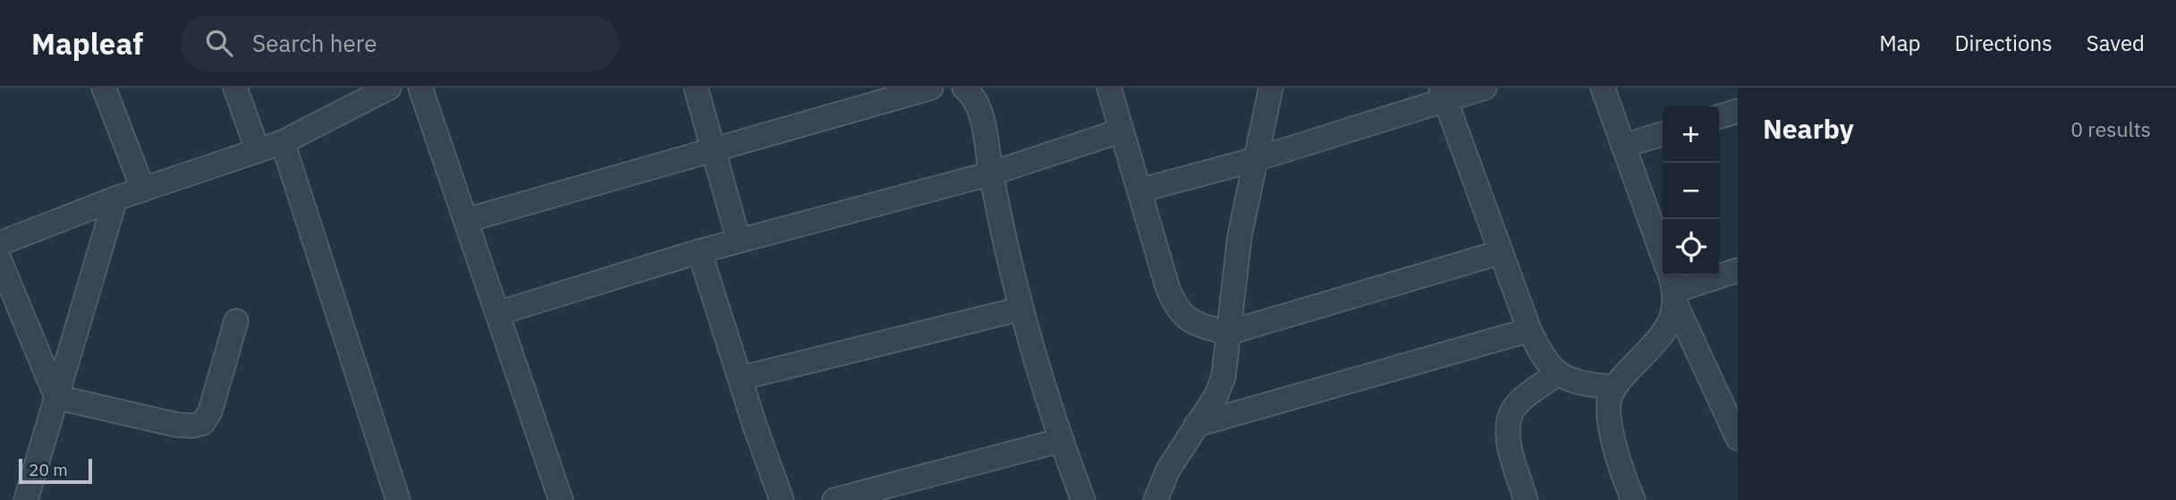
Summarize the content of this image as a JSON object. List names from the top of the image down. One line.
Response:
{"scale_bar":"20 m","page":{"header":"Mapleaf","search":"Search here","nav":["Map","Directions","Saved"],"heading":["Nearby","0 results"],"map_buttons":["+","−"],"scale":"20 m"}}
